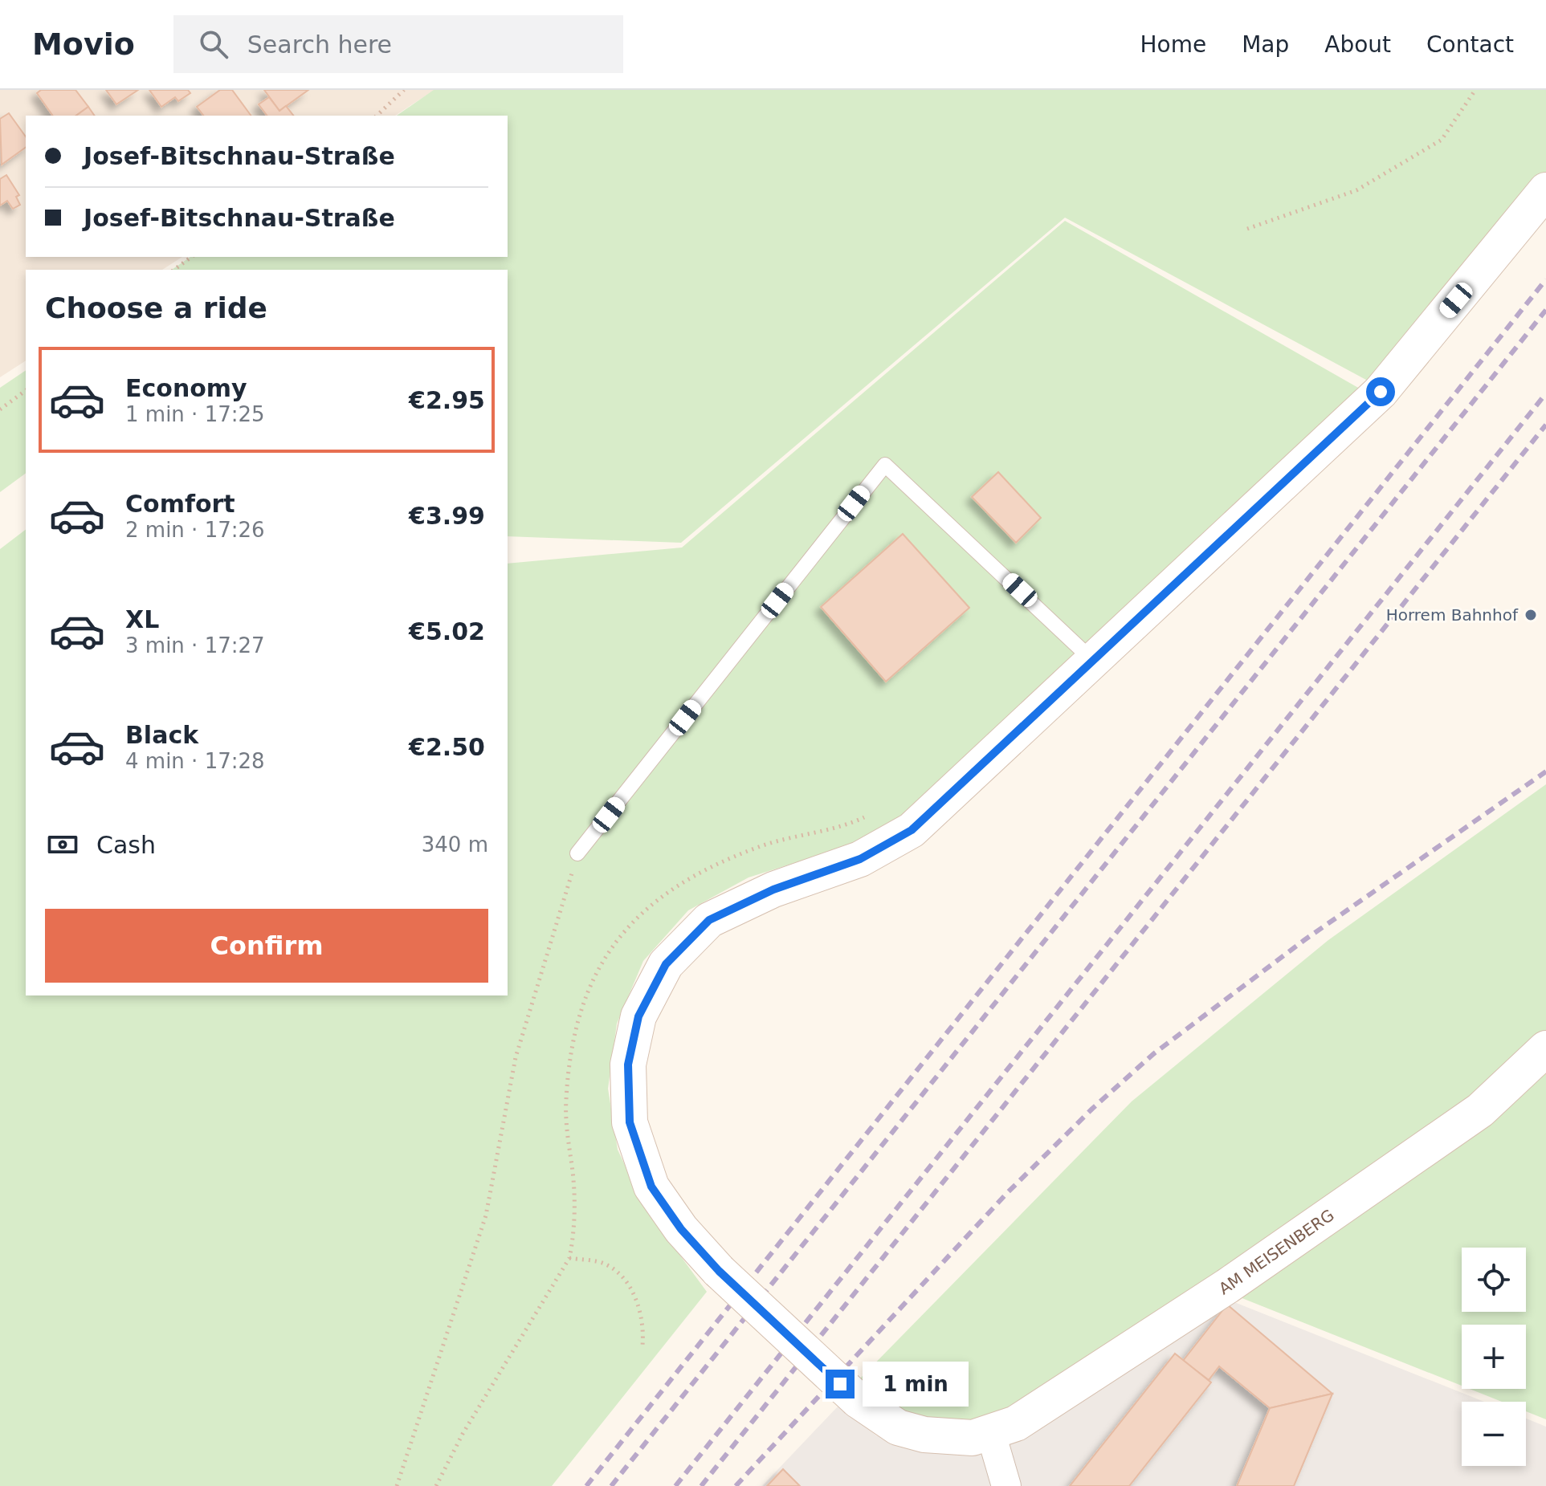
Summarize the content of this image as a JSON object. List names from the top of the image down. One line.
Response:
{"streets":{"street":["AM MEISENBERG"]},"places":["Horrem Bahnhof"],"page":{"header":"Movio","search":"Search here","nav":["Home","Map","About","Contact"],"banner":["Josef-Bitschnau-Straße","Josef-Bitschnau-Straße"],"heading":"Choose a ride","list":[{"name":"Economy","note":"1 min · 17:25","value":"€2.95"},{"name":"Comfort","note":"2 min · 17:26","value":"€3.99"},{"name":"XL","note":"3 min · 17:27","value":"€5.02"},{"name":"Black","note":"4 min · 17:28","value":"€2.50"}],"pay":["Cash","340 m"],"buttons":"Confirm","map_buttons":["+","−"],"bubble":"1 min"}}
